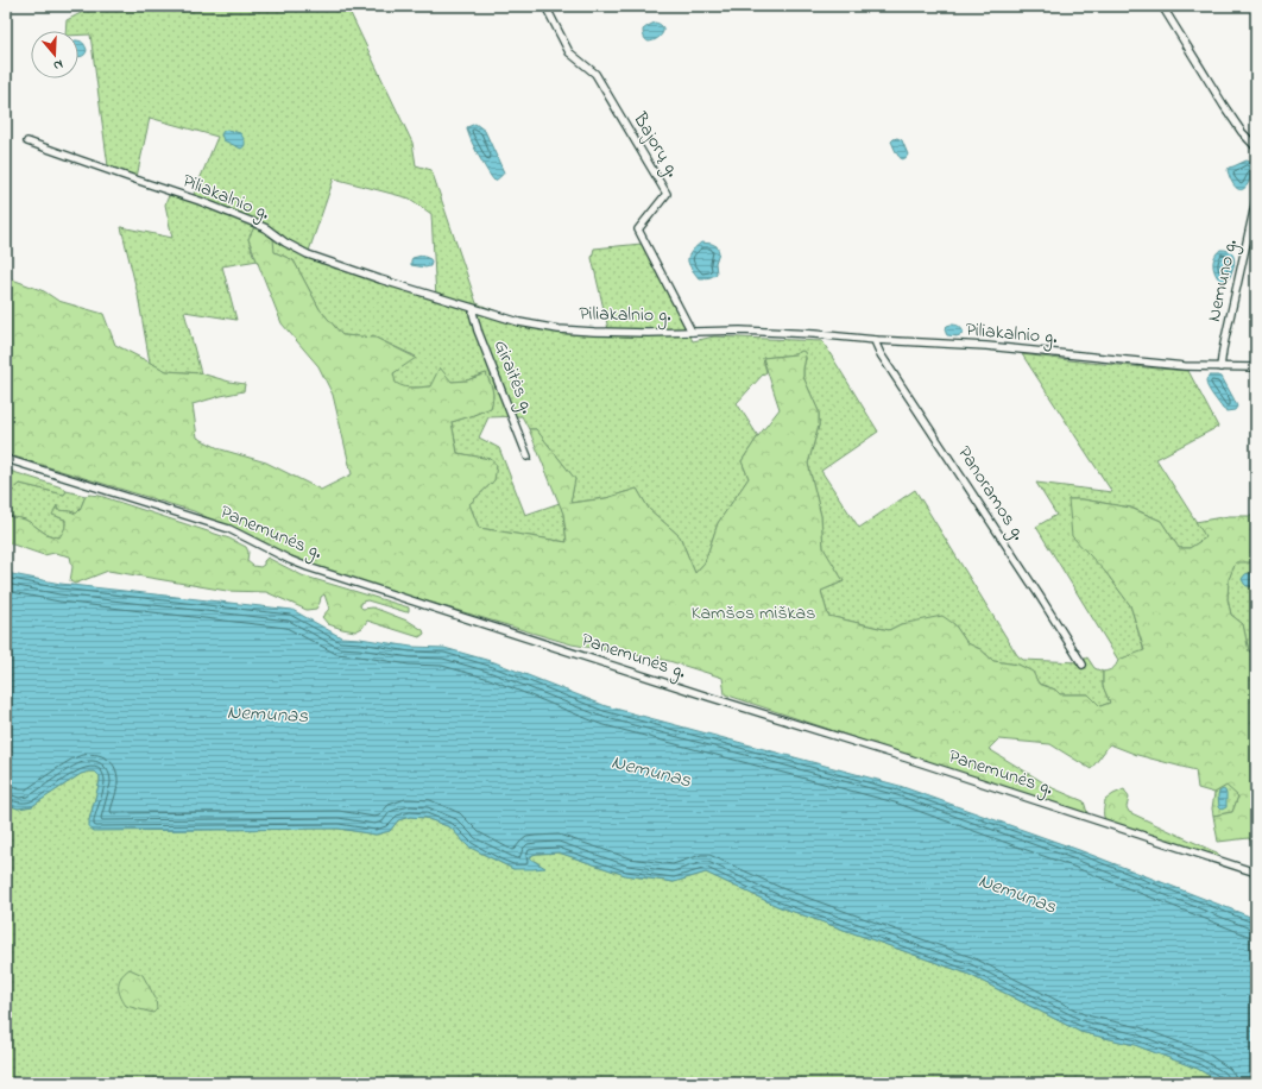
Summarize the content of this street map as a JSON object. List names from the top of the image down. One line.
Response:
{"streets":{"street":["Bajorų g.","Piliakalnio g.","Nemuno g.","Giraitės g.","Panoramos g.","Panemunės g."]},"crossings":[["Bajorų g.","Piliakalnio g."],["Piliakalnio g.","Nemuno g."],["Piliakalnio g.","Giraitės g."],["Piliakalnio g.","Panoramos g."]],"water":["Nemunas"],"parks":["Kamšos miškas"],"north":"bottom"}
